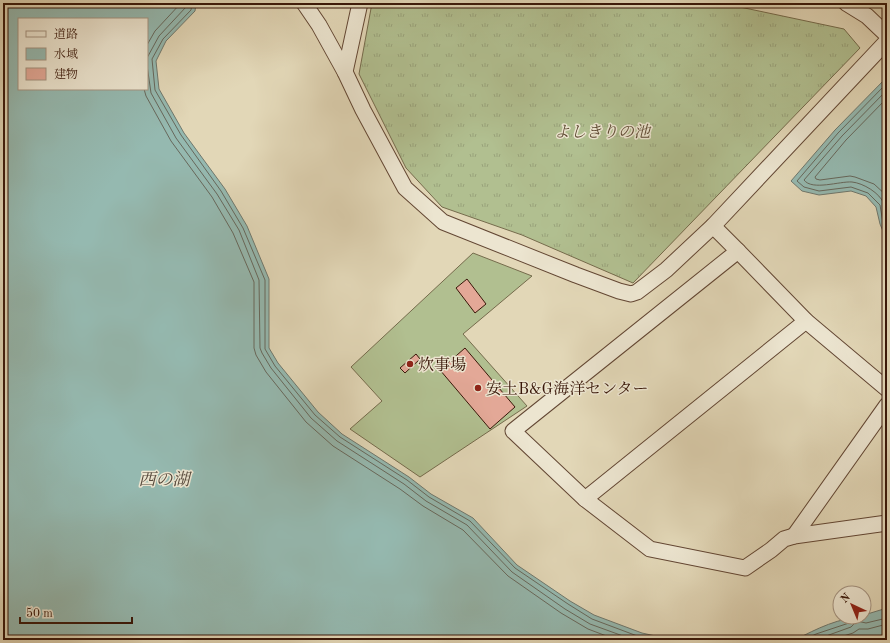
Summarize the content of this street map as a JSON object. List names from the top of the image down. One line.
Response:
{"water":["西の湖"],"parks":["よしきりの池"],"places":["炊事場","安土B&G海洋センター"],"legend":["道路","水域","建物"],"scale_bar":"50 m","north":"top left"}
